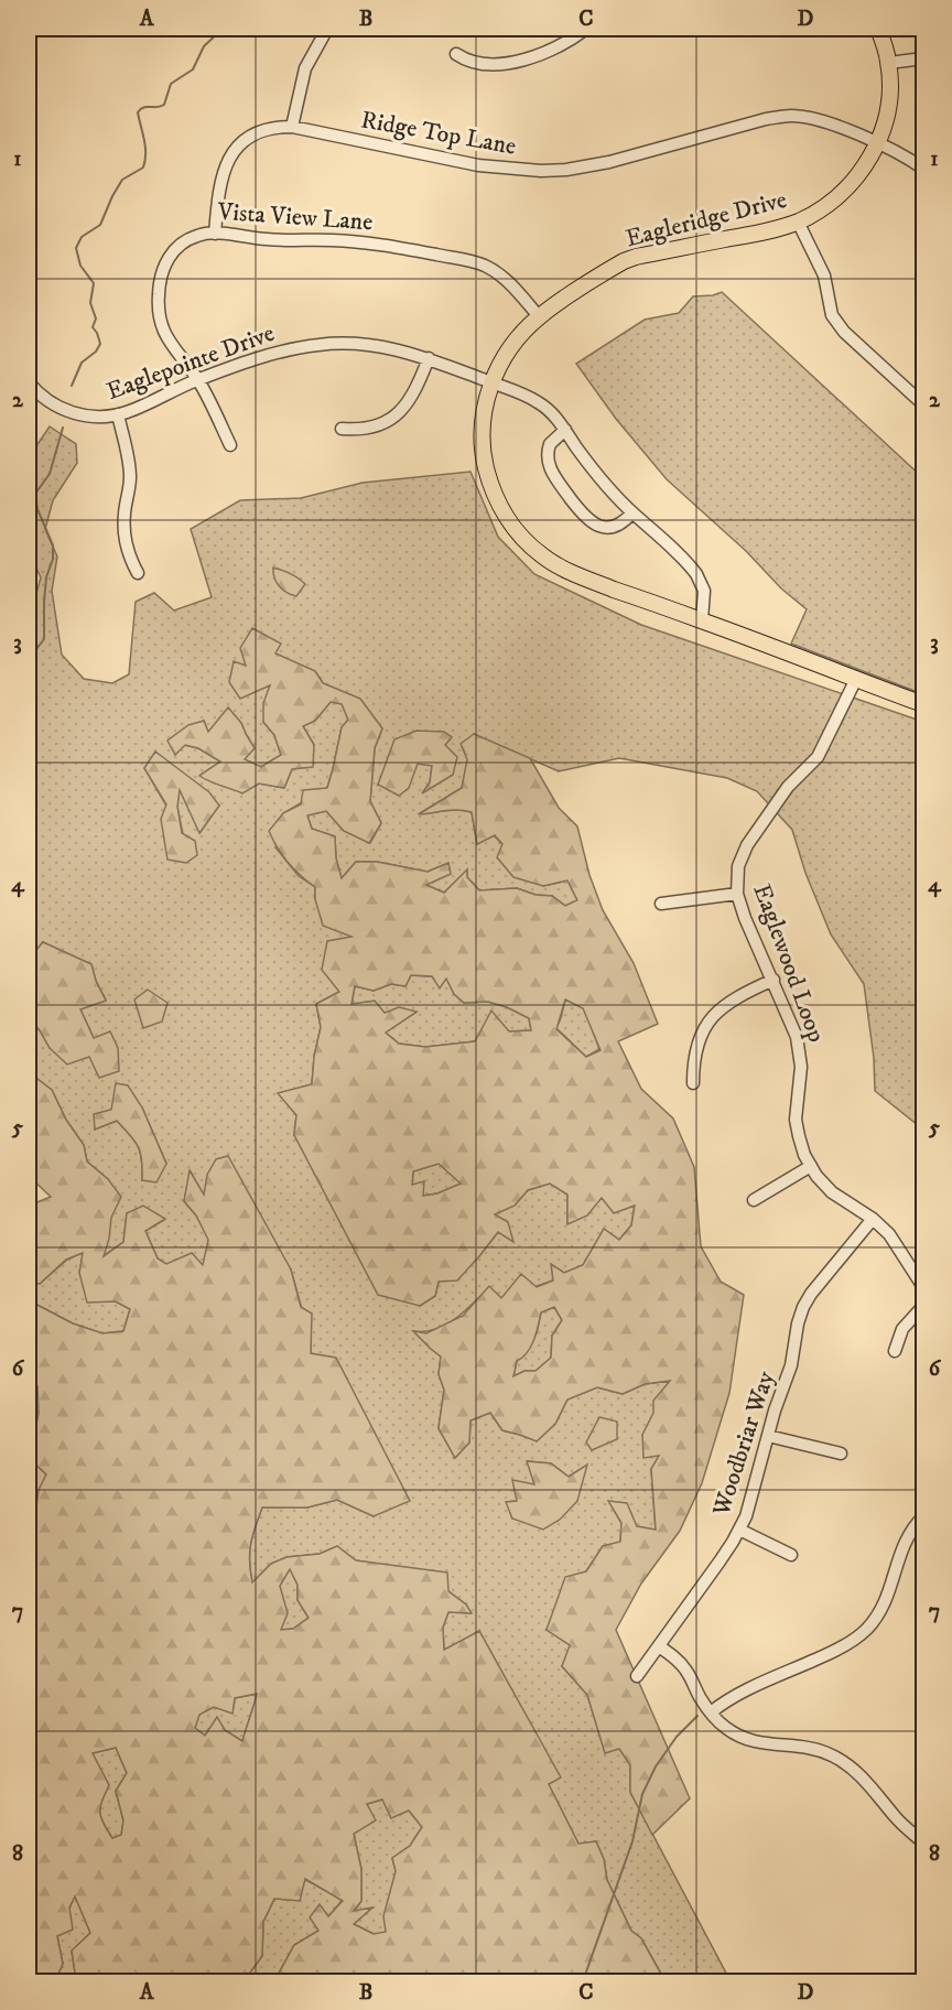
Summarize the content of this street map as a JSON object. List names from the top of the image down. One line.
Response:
{"streets":{"main road":["Eagleridge Drive"],"street":["Ridge Top Lane","Vista View Lane","Eaglepointe Drive","Eaglewood Loop","Woodbriar Way"]},"crossings":[["Ridge Top Lane","Vista View Lane"],["Ridge Top Lane","Eagleridge Drive"],["Vista View Lane","Eagleridge Drive"],["Vista View Lane","Eaglepointe Drive"],["Eagleridge Drive","Eaglepointe Drive"],["Eagleridge Drive","Eaglewood Loop"],["Eaglewood Loop","Woodbriar Way"]],"grid":{"columns":["A","B","C","D"],"rows":["1","2","3","4","5","6","7","8"]}}
